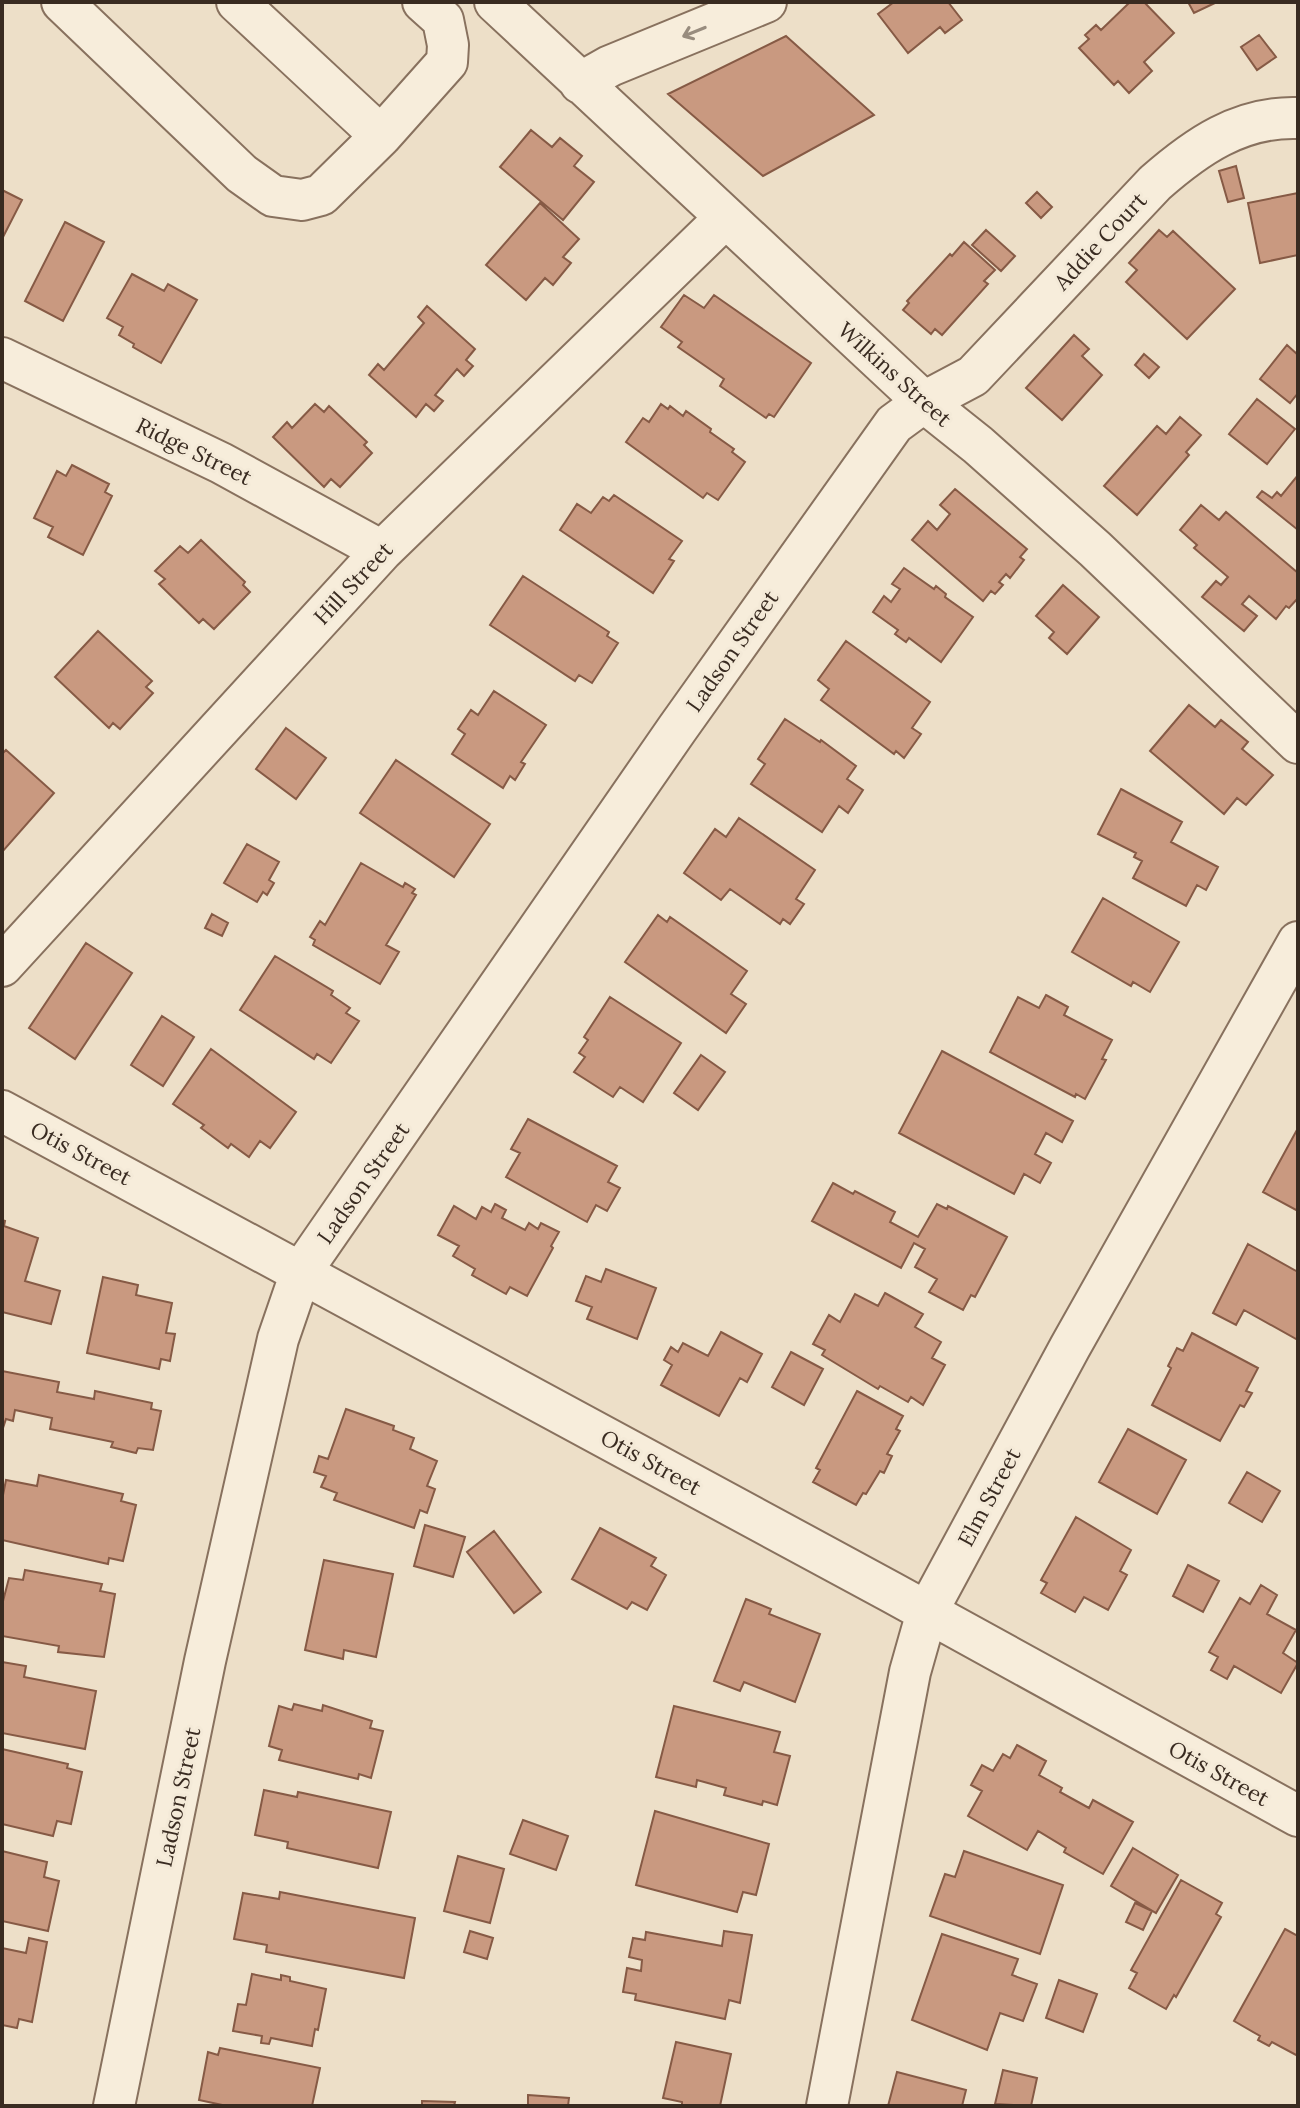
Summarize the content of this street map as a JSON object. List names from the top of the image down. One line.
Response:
{"streets":{"street":["Addie Court","Wilkins Street","Ridge Street","Hill Street","Ladson Street","Otis Street","Elm Street"]},"crossings":[["Addie Court","Wilkins Street"],["Addie Court","Ladson Street"],["Wilkins Street","Hill Street"],["Wilkins Street","Ladson Street"],["Ridge Street","Hill Street"],["Ladson Street","Otis Street"],["Otis Street","Elm Street"]]}
